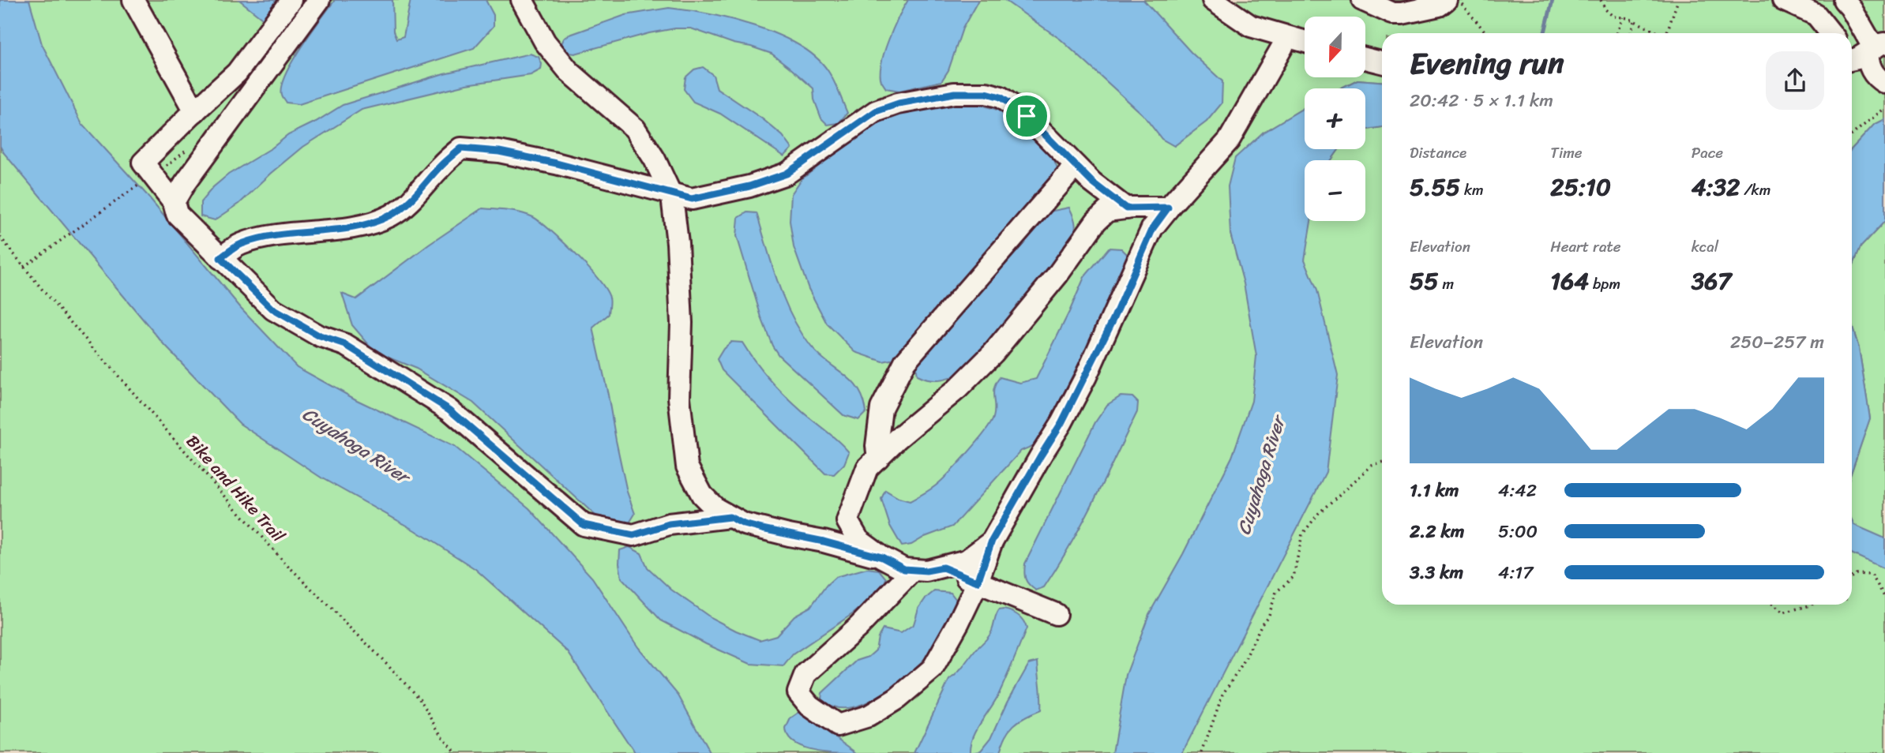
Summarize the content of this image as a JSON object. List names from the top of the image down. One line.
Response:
{"streets":{"path":["Bike and Hike Trail"]},"water":["Cuyahoga River"],"north":"bottom","page":{"map_buttons":["+","−"],"heading":["Evening run","20:42 · 5 × 1.1 km"],"stats":[["Distance","5.55 km"],["Time","25:10"],["Pace","4:32 /km"],["Elevation","55 m"],["Heart rate","164 bpm"],["kcal","367"]],"chart":["Elevation","250–257 m"],"list":[{"name":"1.1 km","note":"4:42"},{"name":"2.2 km","note":"5:00"},{"name":"3.3 km","note":"4:17"}]}}
